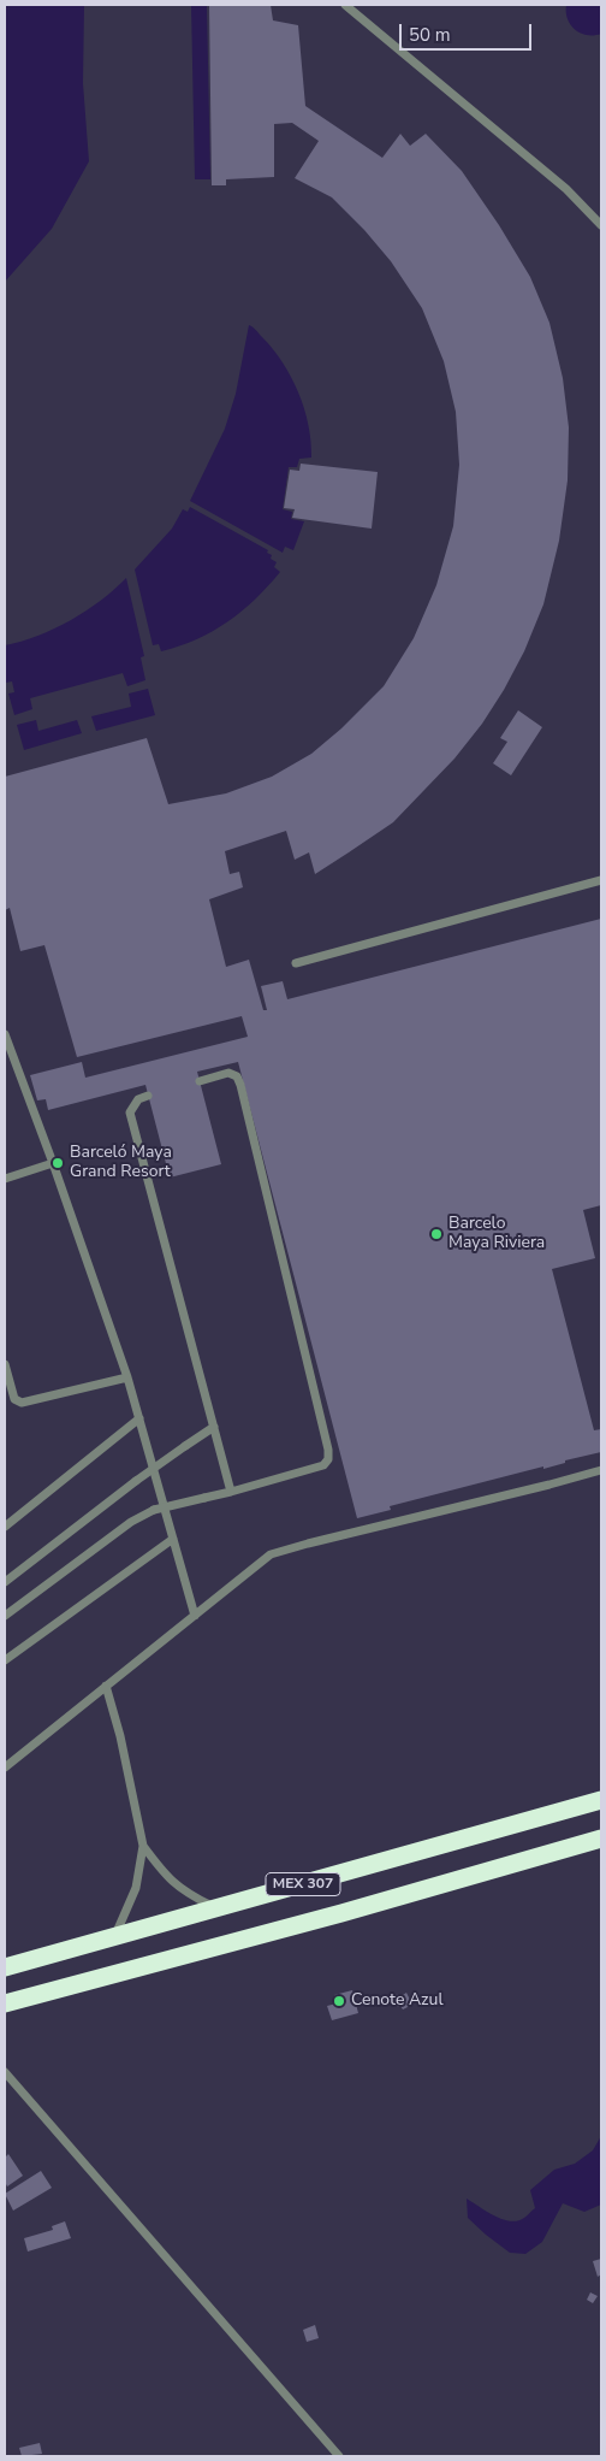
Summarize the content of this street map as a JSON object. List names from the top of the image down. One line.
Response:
{"streets":{"highway":["MEX 307"]},"places":["Barceló Maya Grand Resort","Barcelo Maya Riviera","Cenote Azul"],"scale_bar":"50 m"}
